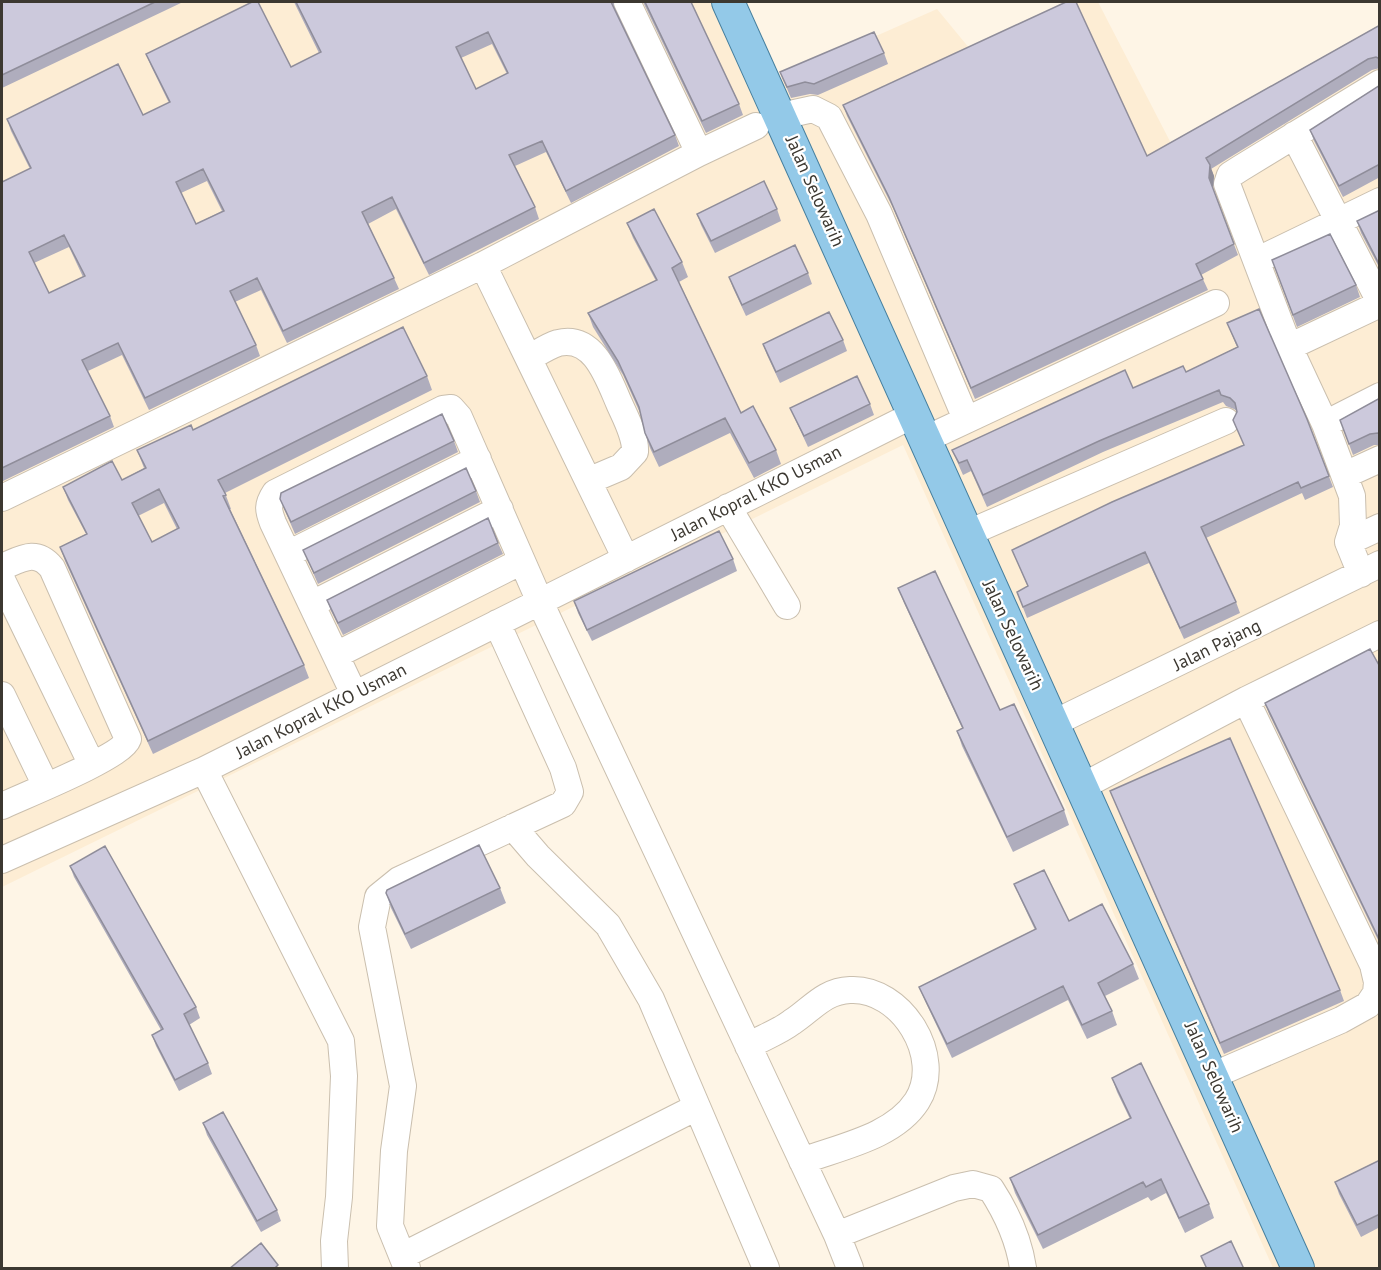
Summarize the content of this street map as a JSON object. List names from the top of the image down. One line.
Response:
{"streets":{"main road":["Jalan Selowarih"],"street":["Jalan Kopral KKO Usman","Jalan Pajang"]},"crossings":[["Jalan Selowarih","Jalan Kopral KKO Usman"],["Jalan Selowarih","Jalan Pajang"]]}
